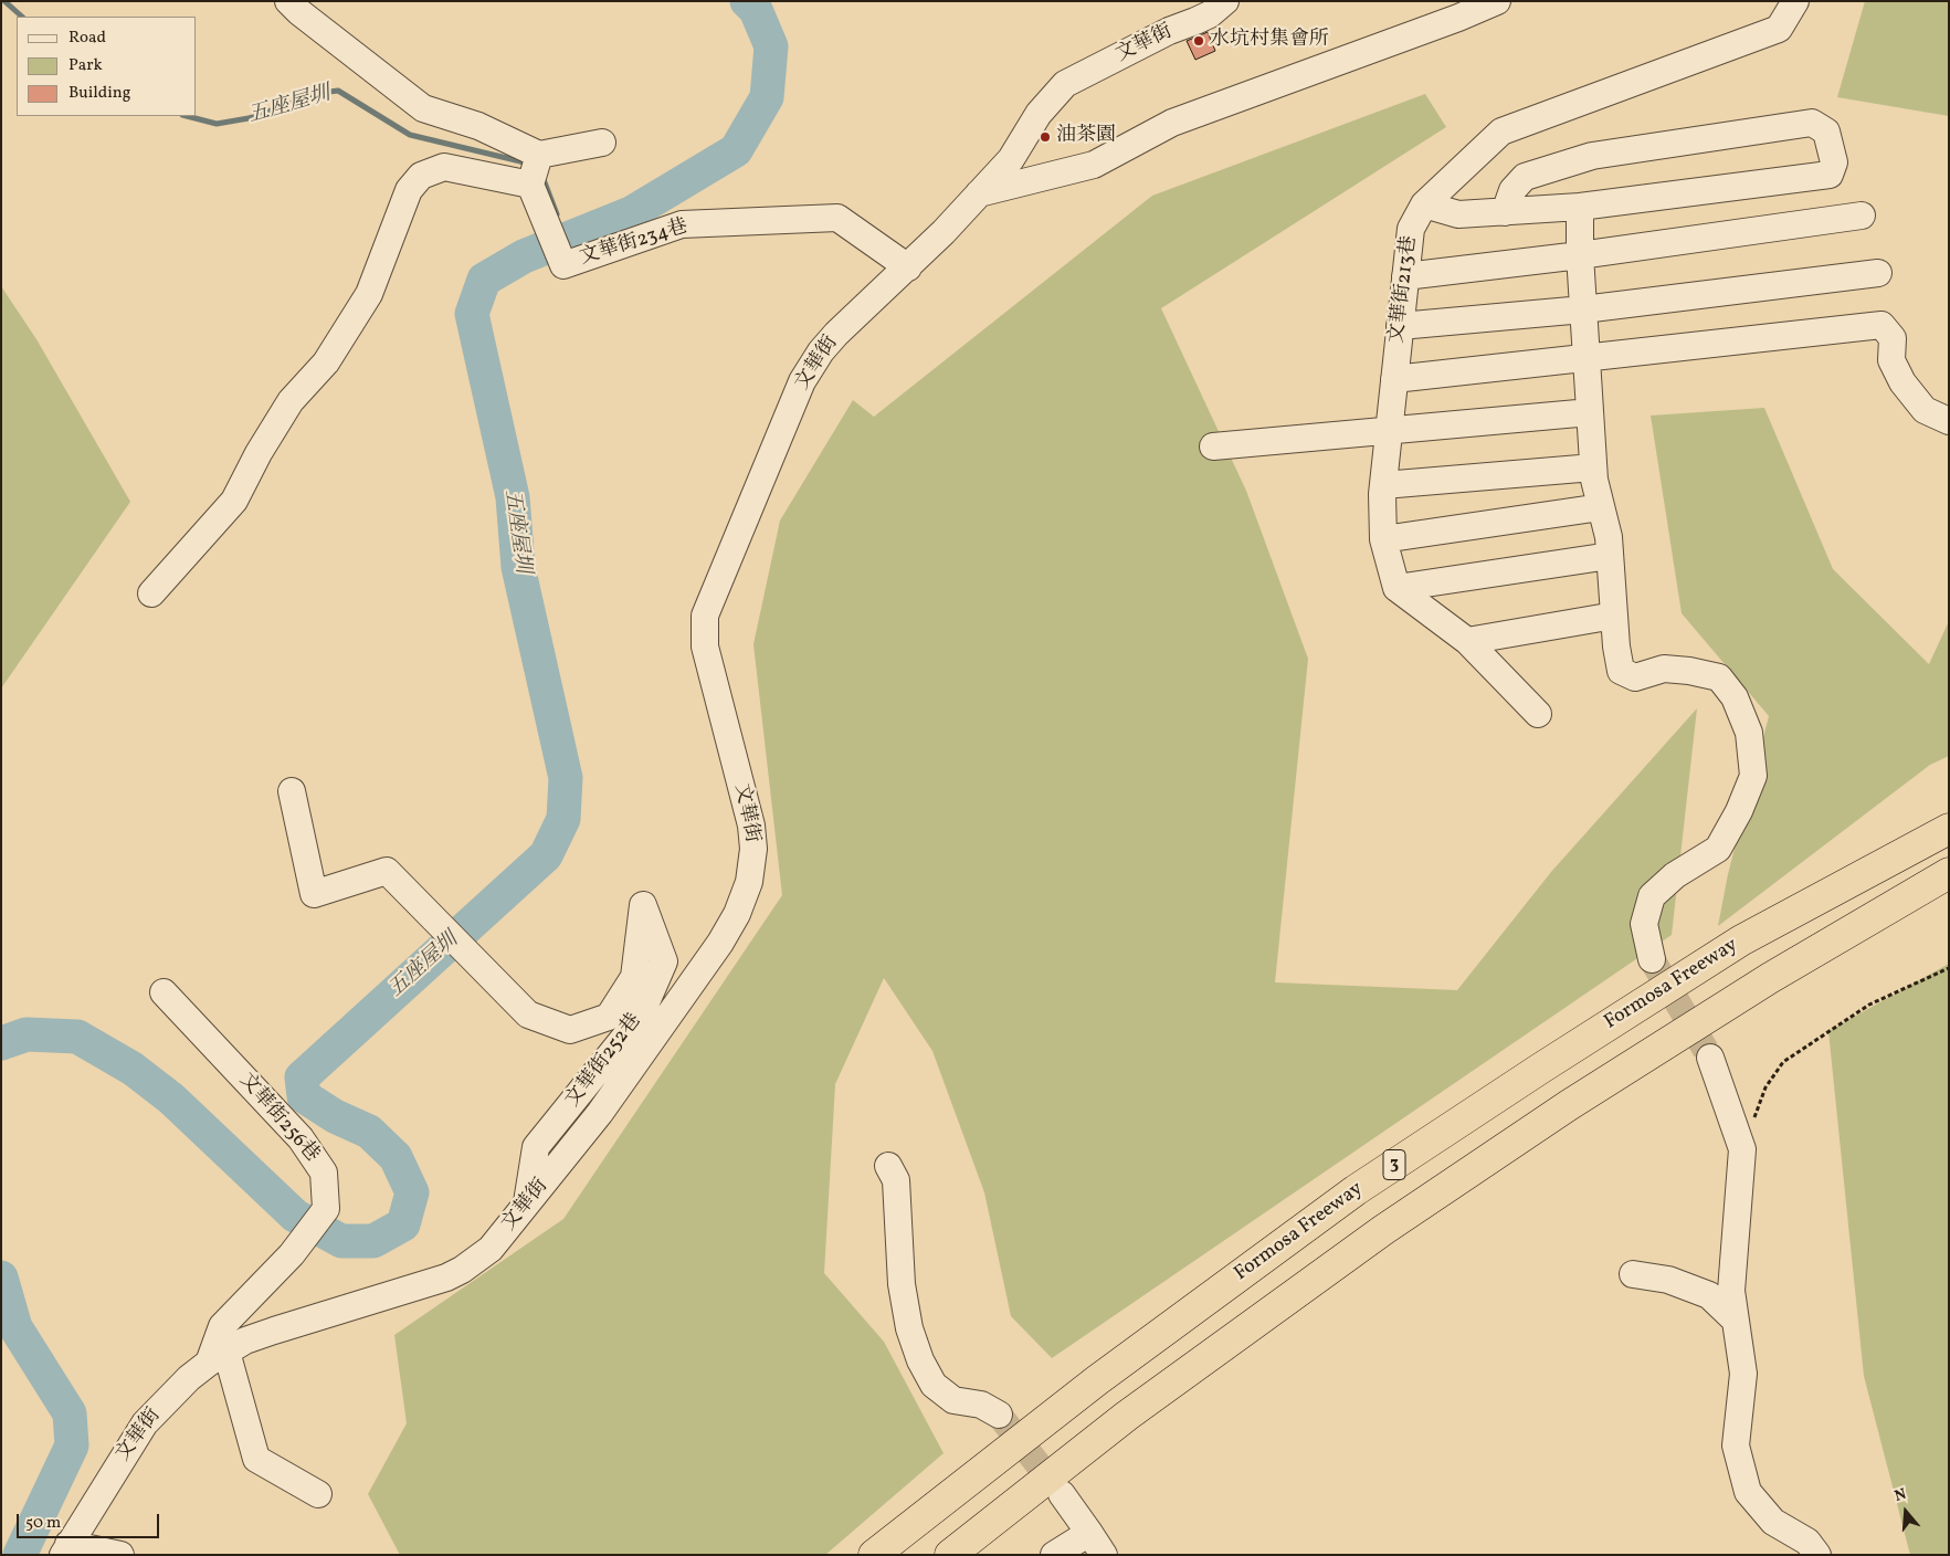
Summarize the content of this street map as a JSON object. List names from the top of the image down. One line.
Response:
{"streets":{"highway":["Formosa Freeway","3"],"street":["文華街","文華街234巷","文華街213巷","文華街252巷","文華街256巷"]},"crossings":[["文華街","文華街234巷"],["文華街","文華街252巷"],["文華街","文華街256巷"]],"water":["五座屋圳"],"places":["水坑村集會所","油茶園"],"legend":["Road","Park","Building"],"scale_bar":"50 m","north":"top"}
